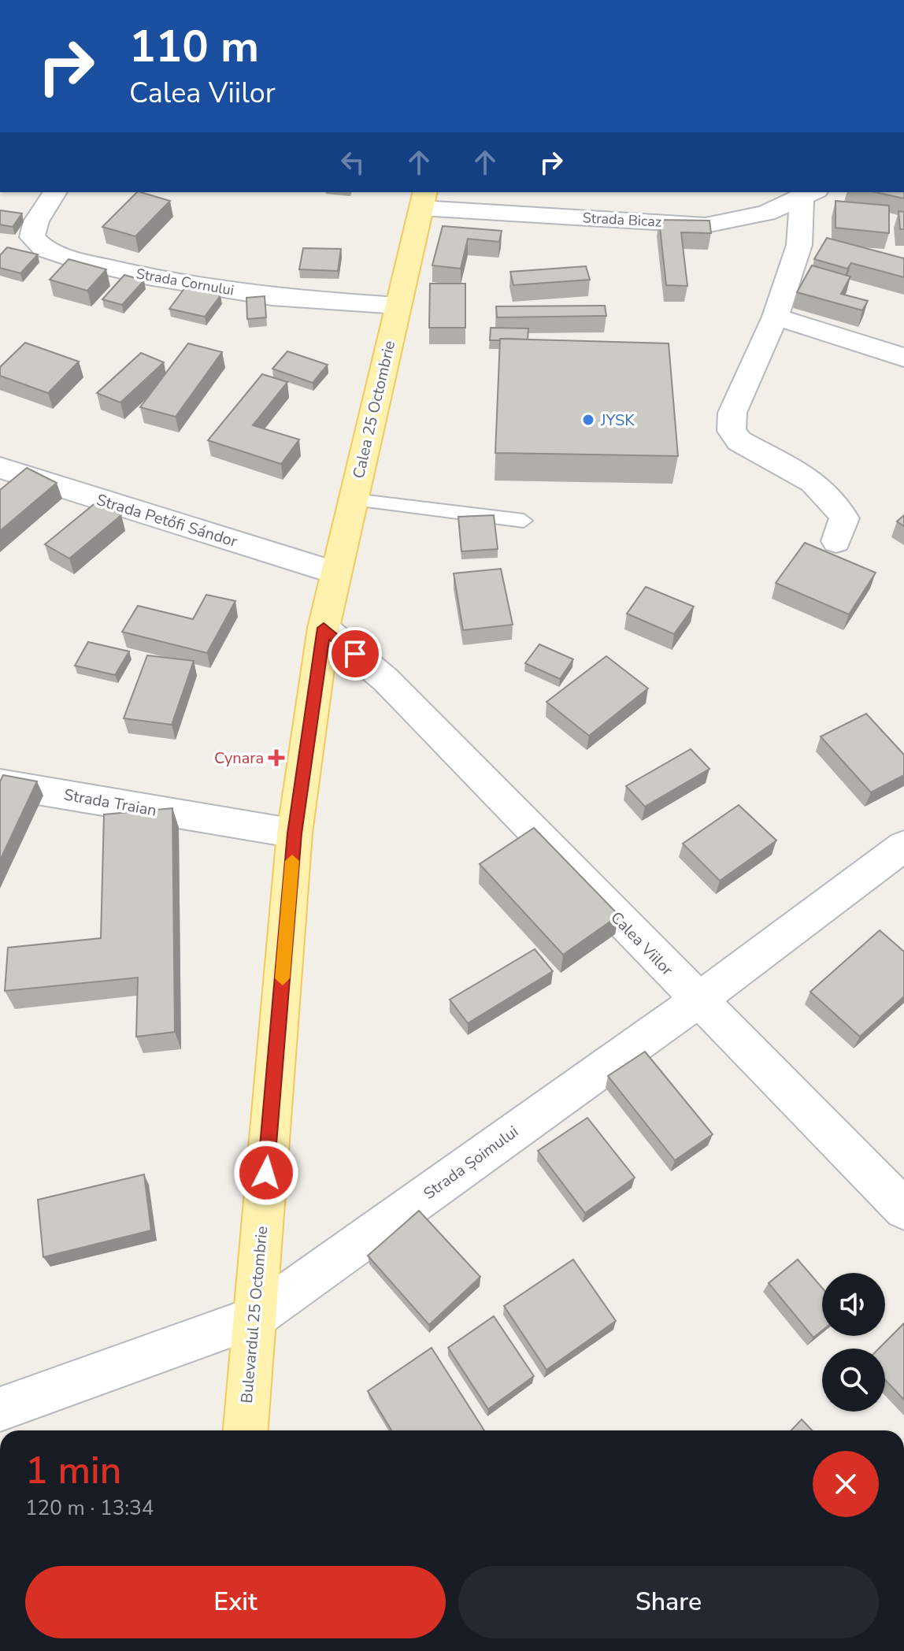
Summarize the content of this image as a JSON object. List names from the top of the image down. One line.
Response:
{"streets":{"main road":["Calea 25 Octombrie","Bulevardul 25 Octombrie"],"street":["Strada Bicaz","Strada Cornului","Strada Petőfi Sándor","Strada Traian","Calea Viilor","Strada Șoimului"]},"crossings":[["Strada Bicaz","Calea 25 Octombrie"],["Strada Cornului","Calea 25 Octombrie"],["Calea 25 Octombrie","Strada Petőfi Sándor"],["Calea 25 Octombrie","Calea Viilor"],["Calea 25 Octombrie","Bulevardul 25 Octombrie"],["Strada Traian","Bulevardul 25 Octombrie"],["Calea Viilor","Strada Șoimului"],["Calea Viilor","Bulevardul 25 Octombrie"],["Strada Șoimului","Bulevardul 25 Octombrie"]],"places":{"other":["JYSK"],"health":["Cynara"]},"page":{"turn":["110 m","Calea Viilor"],"heading":["1 min","120 m · 13:34"],"buttons":["Exit","Share"]}}
